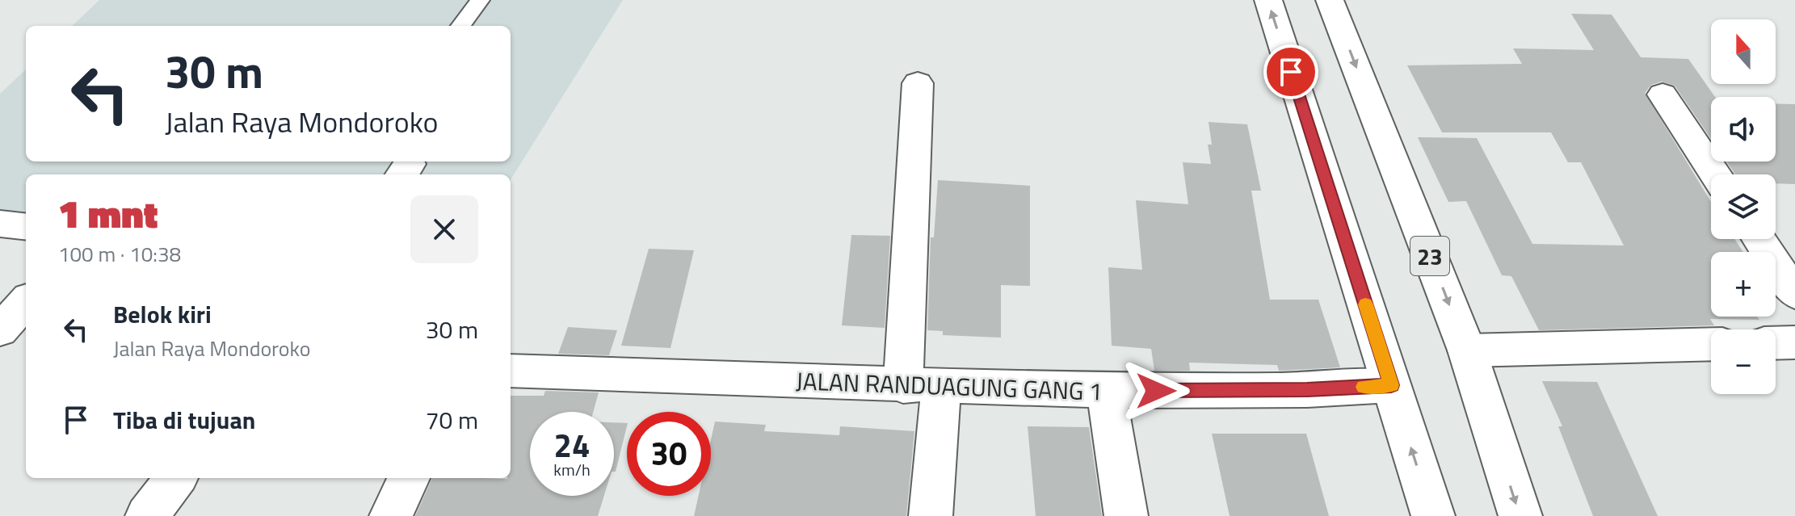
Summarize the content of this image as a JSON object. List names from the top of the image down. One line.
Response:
{"streets":{"main road":["23","JALAN RANDUAGUNG GANG 1"]},"north":"top","page":{"map_buttons":["+","−"],"turn":["30 m","Jalan Raya Mondoroko"],"heading":["1 mnt","100 m · 10:38"],"list":[{"name":"Belok kiri","note":"Jalan Raya Mondoroko","value":"30 m"},{"name":"Tiba di tujuan","value":"70 m"}],"speed":"24 km/h","limit":"30"}}
